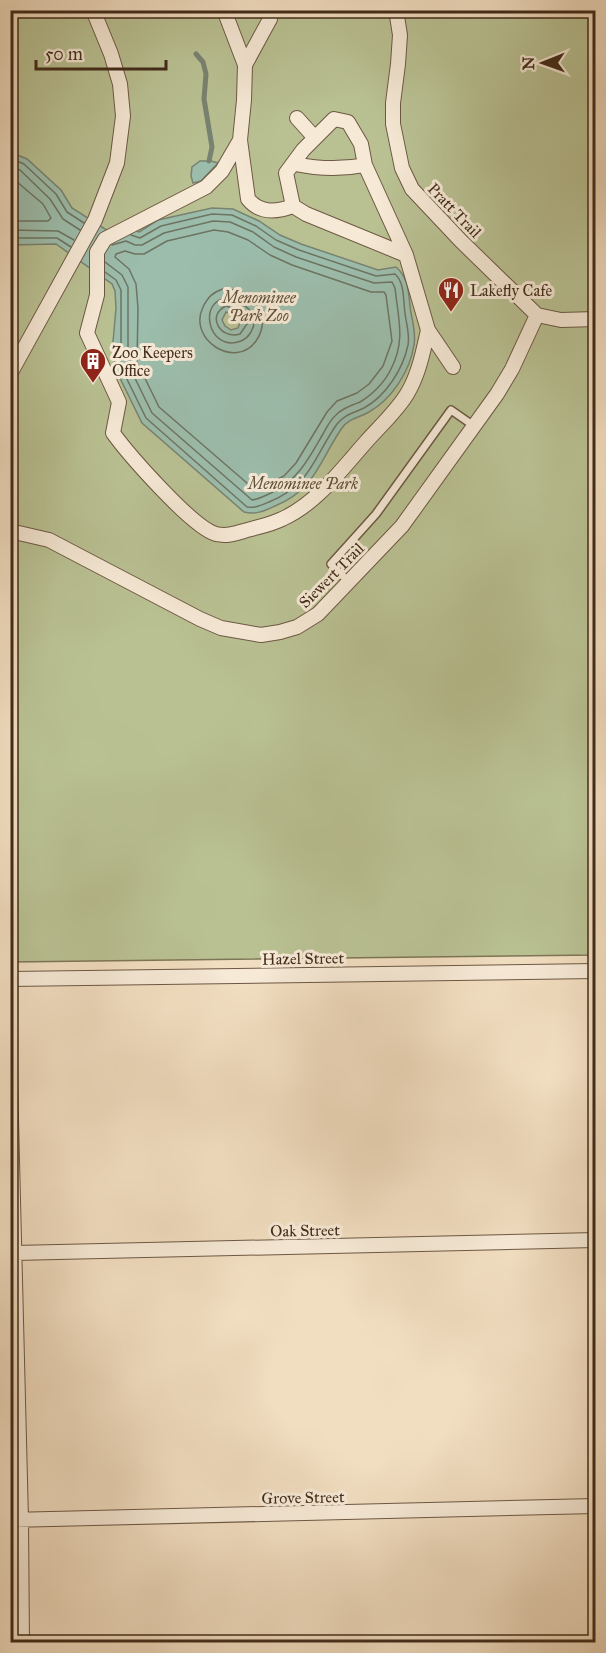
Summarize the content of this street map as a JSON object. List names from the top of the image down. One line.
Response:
{"streets":{"street":["Pratt Trail","Siewert Trail","Hazel Street","Oak Street","Grove Street"]},"crossings":[["Pratt Trail","Siewert Trail"]],"parks":["Menominee Park Zoo","Menominee Park"],"places":{"restaurant":["Lakefly Cafe"],"building":["Zoo Keepers Office"]},"scale_bar":"50 m","north":"left"}
